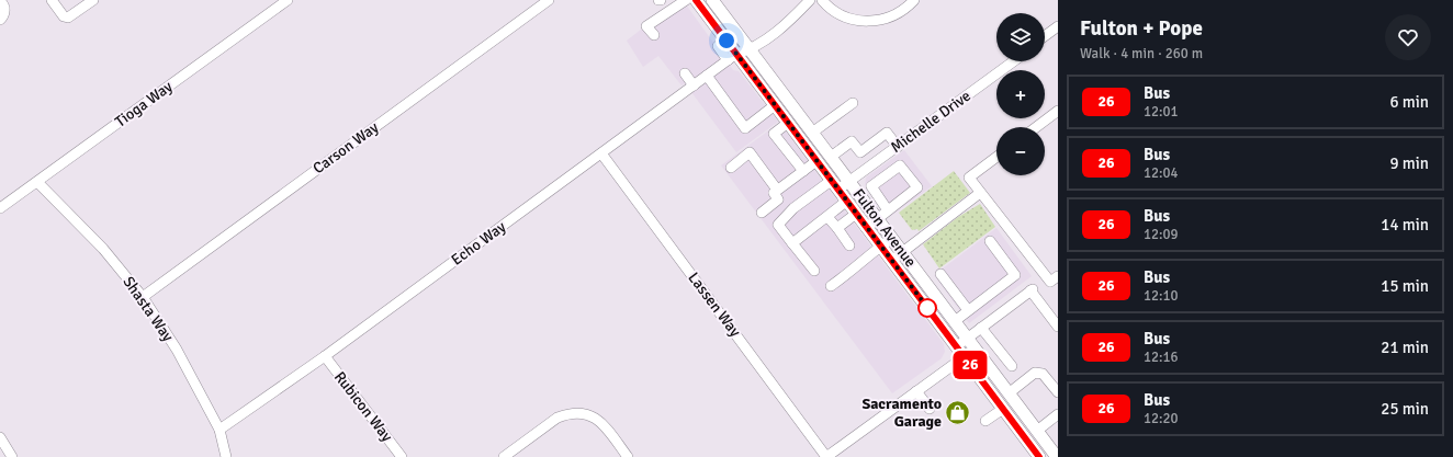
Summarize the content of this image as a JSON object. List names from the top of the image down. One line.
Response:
{"streets":{"main road":["Fulton Avenue"],"street":["Tioga Way","Michelle Drive","Carson Way","Echo Way","Lassen Way","Shasta Way","Rubicon Way"]},"crossings":[["Tioga Way","Shasta Way"],["Michelle Drive","Fulton Avenue"],["Carson Way","Shasta Way"],["Fulton Avenue","Echo Way"],["Echo Way","Lassen Way"],["Echo Way","Shasta Way"],["Echo Way","Rubicon Way"]],"places":{"shop":["Sacramento Garage"]},"lines":["bus line 26"],"page":{"on_map":"26","heading":["Fulton + Pope","Walk · 4 min · 260 m"],"map_buttons":["+","−"],"list":[{"mark":"26","name":"Bus","note":"12:01","value":"6 min"},{"mark":"26","name":"Bus","note":"12:04","value":"9 min"},{"mark":"26","name":"Bus","note":"12:09","value":"14 min"},{"mark":"26","name":"Bus","note":"12:10","value":"15 min"},{"mark":"26","name":"Bus","note":"12:16","value":"21 min"},{"mark":"26","name":"Bus","note":"12:20","value":"25 min"}]}}
